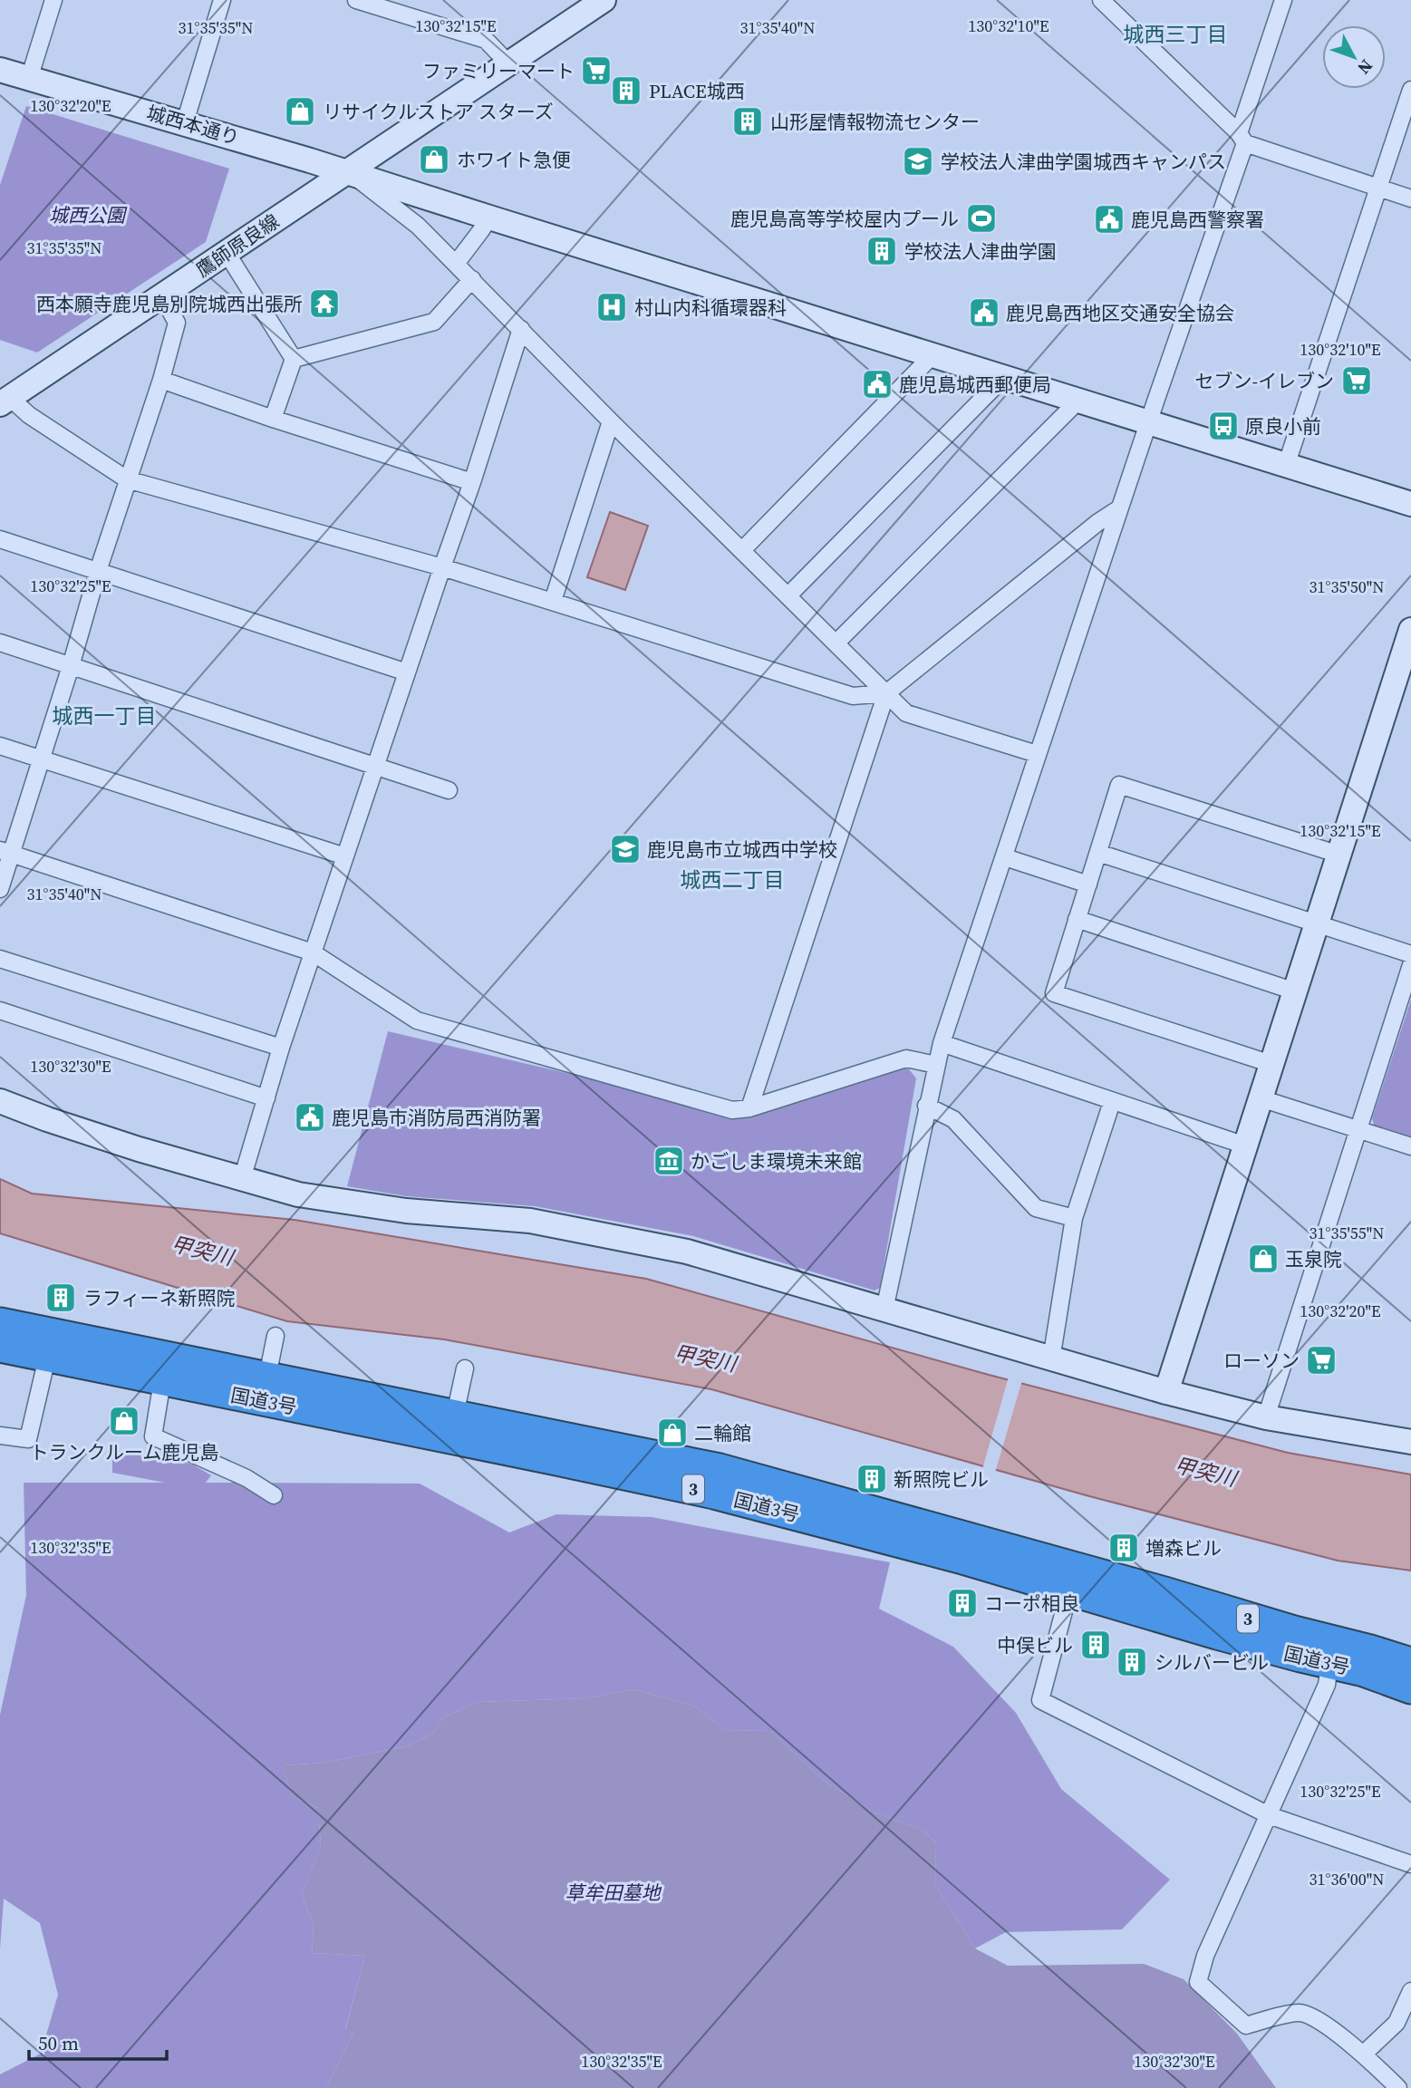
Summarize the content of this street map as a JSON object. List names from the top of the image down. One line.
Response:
{"streets":{"highway":["国道3号","3"],"street":["城西本通り","鷹師原良線"]},"crossings":[["城西本通り","鷹師原良線"]],"districts":["城西三丁目","城西一丁目","城西二丁目"],"water":["甲突川"],"parks":["城西公園","草牟田墓地"],"places":{"supermarket":["ファミリーマート","セブン-イレブン","ローソン"],"building":["PLACE城西","山形屋情報物流センター","学校法人津曲学園","ラフィーネ新照院","新照院ビル","増森ビル","コーポ相良","中俣ビル","シルバービル"],"shop":["リサイクルストア スターズ","ホワイト急便","玉泉院","トランクルーム鹿児島","二輪館"],"school or university":["学校法人津曲学園城西キャンパス","鹿児島市立城西中学校"],"sports":["鹿児島高等学校屋内プール"],"public building":["鹿児島西警察署","鹿児島西地区交通安全協会","鹿児島城西郵便局","鹿児島市消防局西消防署"],"temple":["西本願寺鹿児島別院城西出張所"],"hospital":["村山内科循環器科"],"bus stop":["原良小前"],"museum":["かごしま環境未来館"]},"scale_bar":"50 m","north":"bottom right","coordinates":["130°32'15\"E","130°32'10\"E","31°35'35\"N","31°35'40\"N","130°32'20\"E","130°32'25\"E","31°35'50\"N","130°32'30\"E","31°35'55\"N","130°32'35\"E","31°36'00\"N"]}
